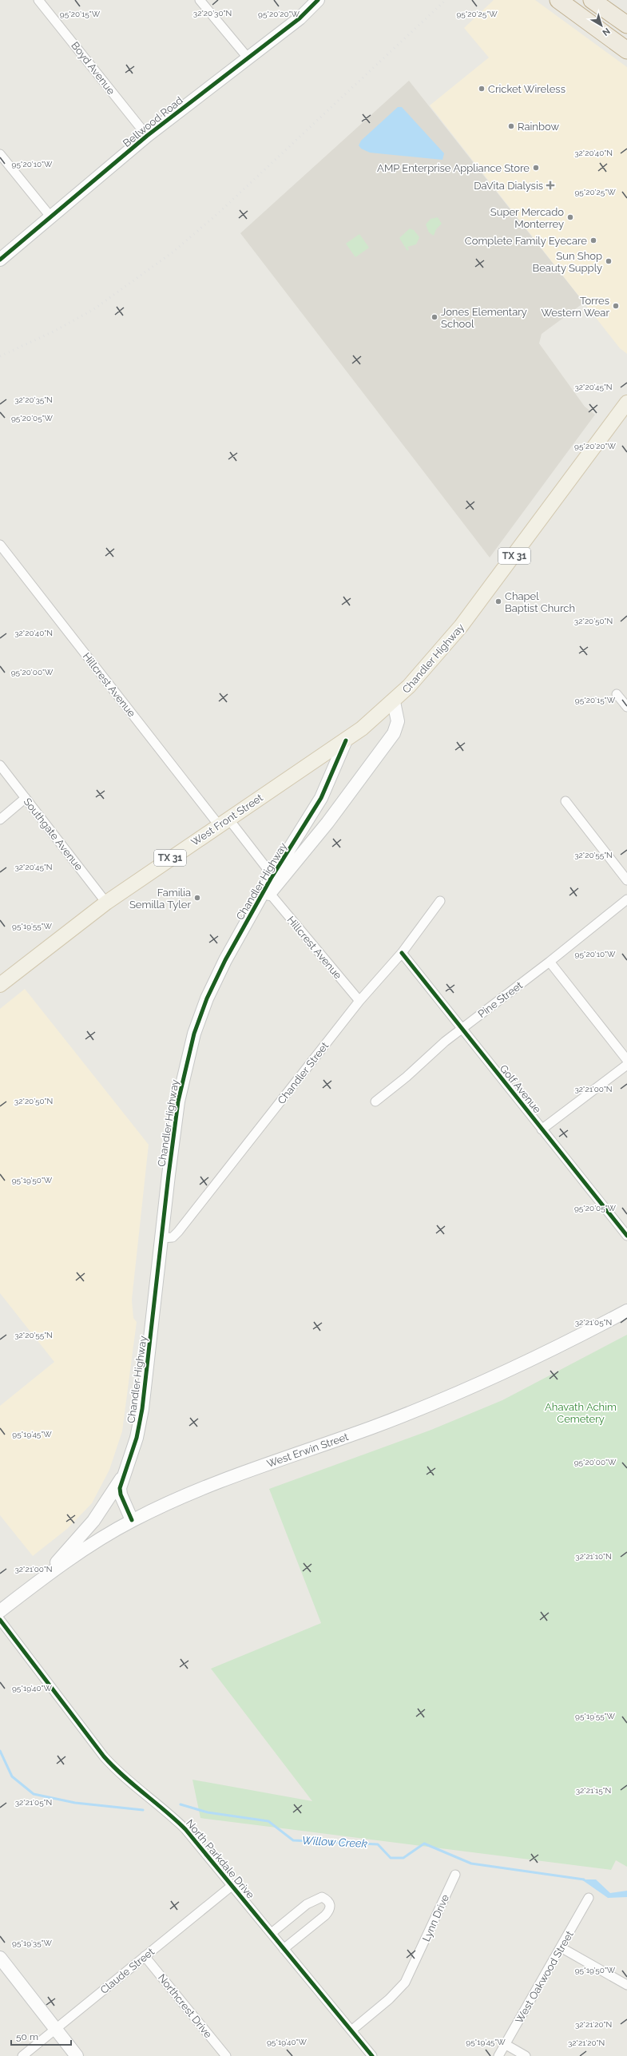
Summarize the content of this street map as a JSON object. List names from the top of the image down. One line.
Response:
{"streets":{"main road":["TX 31","Chandler Highway","West Front Street"],"street":["Boyd Avenue","Bellwood Road","Hillcrest Avenue","Southgate Avenue","Pine Street","Chandler Street","Golf Avenue","West Erwin Street","North Parkdale Drive","Lynn Drive","Claude Street","West Oakwood Street","Northcrest Drive"]},"crossings":[["Boyd Avenue","Bellwood Road"],["Chandler Highway","Hillcrest Avenue"],["Chandler Highway","West Front Street"],["Chandler Highway","Chandler Street"],["Chandler Highway","West Erwin Street"],["Hillcrest Avenue","West Front Street"],["Hillcrest Avenue","Chandler Street"],["West Front Street","Southgate Avenue"],["Pine Street","Golf Avenue"],["Chandler Street","Golf Avenue"],["North Parkdale Drive","Lynn Drive"],["North Parkdale Drive","Claude Street"],["Claude Street","Northcrest Drive"]],"water":["Willow Creek"],"parks":["Ahavath Achim Cemetery"],"places":{"other":["Cricket Wireless","Rainbow","AMP Enterprise Appliance Store","Super Mercado Monterrey","Complete Family Eyecare","Sun Shop Beauty Supply","Torres Western Wear","Jones Elementary School","Chapel Baptist Church","Familia Semilla Tyler"],"health":["DaVita Dialysis"]},"scale_bar":"50 m","north":"bottom right","coordinates":["32°20'30\"N","95°20'15\"W","95°20'20\"W","95°20'25\"W","32°20'40\"N","95°20'10\"W","32°20'45\"N","32°20'35\"N","95°20'05\"W","32°20'50\"N","95°20'00\"W","32°20'55\"N","95°19'55\"W","32°21'00\"N","95°19'50\"W","32°21'05\"N","95°19'45\"W","32°21'10\"N","95°19'40\"W","32°21'15\"N","95°19'35\"W","32°21'20\"N"]}
